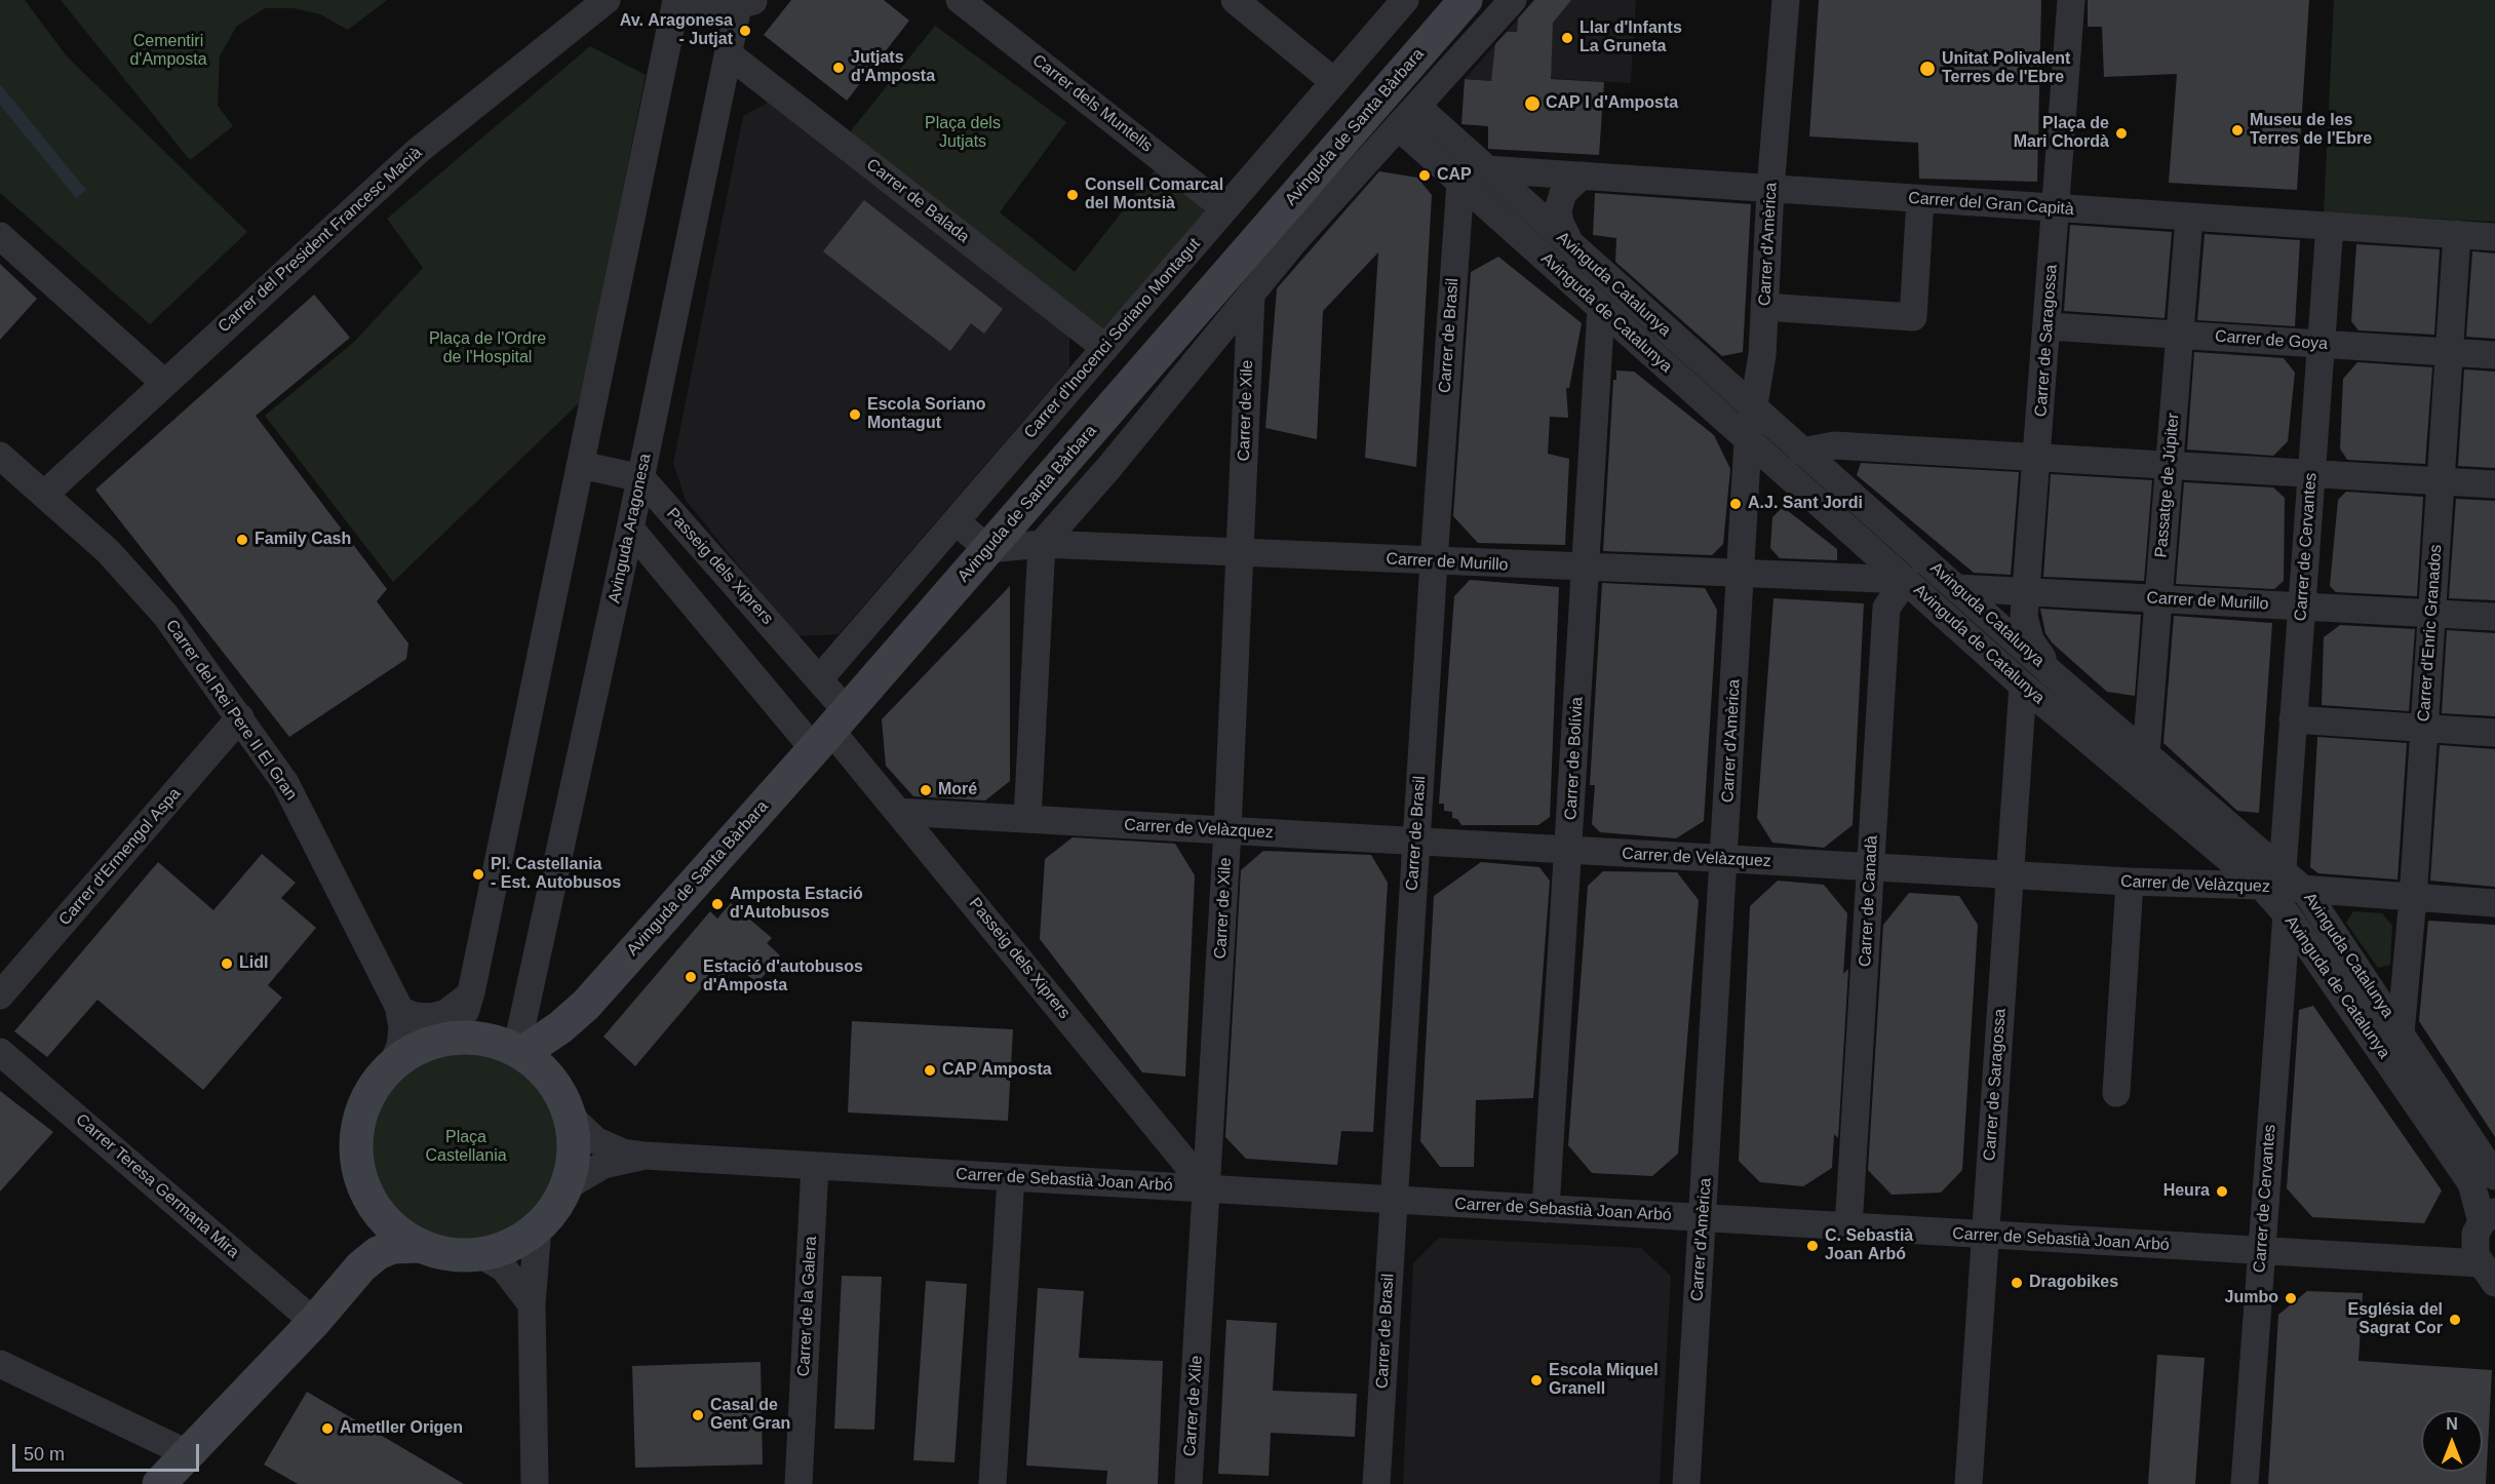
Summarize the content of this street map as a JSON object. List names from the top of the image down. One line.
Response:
{"streets":{"street":["Carrer dels Muntells","Avinguda de Santa Bàrbara","Carrer de Balada","Carrer del Gran Capità","Carrer del President Francesc Macià","Carrer d'Amèrica","Avinguda Catalunya","Avinguda de Catalunya","Carrer de Brasil","Carrer d'Inocenci Soriano Montagut","Carrer de Saragossa","Carrer de Goya","Carrer de Xile","Passatge de Júpiter","Avinguda Aragonesa","Carrer de Cervantes","Carrer de Murillo","Passeig dels Xiprers","Carrer d'Enric Granados","Carrer del Rei Pere II El Gran","Carrer de Bolívia","Carrer de Velàzquez","Carrer d'Ermengol Aspa","Carrer de Canadà","Carrer de Sebastià Joan Arbó","Carrer Teresa Germana Mira","Carrer de la Galera"]},"crossings":[["Carrer dels Muntells","Carrer d'Inocenci Soriano Montagut"],["Avinguda de Santa Bàrbara","Avinguda Catalunya"],["Avinguda de Santa Bàrbara","Avinguda de Catalunya"],["Avinguda de Santa Bàrbara","Carrer de Xile"],["Avinguda de Santa Bàrbara","Avinguda Aragonesa"],["Avinguda de Santa Bàrbara","Carrer de Murillo"],["Avinguda de Santa Bàrbara","Passeig dels Xiprers"],["Avinguda de Santa Bàrbara","Carrer del Rei Pere II El Gran"],["Avinguda de Santa Bàrbara","Carrer de Sebastià Joan Arbó"],["Carrer de Balada","Carrer d'Inocenci Soriano Montagut"],["Carrer de Balada","Avinguda Aragonesa"],["Carrer del Gran Capità","Carrer d'Amèrica"],["Carrer del Gran Capità","Avinguda Catalunya"],["Carrer del Gran Capità","Carrer de Saragossa"],["Carrer del Gran Capità","Passatge de Júpiter"],["Carrer del Gran Capità","Carrer de Cervantes"],["Carrer del Gran Capità","Carrer d'Enric Granados"],["Carrer del President Francesc Macià","Carrer del Rei Pere II El Gran"],["Carrer d'Amèrica","Avinguda Catalunya"],["Carrer d'Amèrica","Avinguda de Catalunya"],["Carrer d'Amèrica","Carrer de Murillo"],["Carrer d'Amèrica","Carrer de Velàzquez"],["Carrer d'Amèrica","Carrer de Sebastià Joan Arbó"],["Avinguda Catalunya","Carrer de Saragossa"],["Avinguda Catalunya","Passatge de Júpiter"],["Avinguda Catalunya","Carrer de Cervantes"],["Avinguda Catalunya","Carrer de Murillo"],["Avinguda Catalunya","Carrer d'Enric Granados"],["Avinguda Catalunya","Carrer de Velàzquez"],["Avinguda de Catalunya","Carrer de Brasil"],["Avinguda de Catalunya","Carrer de Saragossa"],["Avinguda de Catalunya","Carrer de Cervantes"],["Avinguda de Catalunya","Carrer de Murillo"],["Avinguda de Catalunya","Carrer de Bolívia"],["Avinguda de Catalunya","Carrer de Velàzquez"],["Avinguda de Catalunya","Carrer de Canadà"],["Carrer de Brasil","Carrer de Murillo"],["Carrer de Brasil","Carrer de Velàzquez"],["Carrer de Brasil","Carrer de Sebastià Joan Arbó"],["Carrer d'Inocenci Soriano Montagut","Passeig dels Xiprers"],["Carrer de Saragossa","Carrer de Goya"],["Carrer de Saragossa","Carrer de Murillo"],["Carrer de Saragossa","Carrer de Velàzquez"],["Carrer de Saragossa","Carrer de Sebastià Joan Arbó"],["Carrer de Goya","Passatge de Júpiter"],["Carrer de Goya","Carrer de Cervantes"],["Carrer de Goya","Carrer d'Enric Granados"],["Carrer de Xile","Carrer de Murillo"],["Carrer de Xile","Passeig dels Xiprers"],["Carrer de Xile","Carrer de Velàzquez"],["Carrer de Xile","Carrer de Sebastià Joan Arbó"],["Passatge de Júpiter","Carrer de Murillo"],["Avinguda Aragonesa","Passeig dels Xiprers"],["Avinguda Aragonesa","Carrer del Rei Pere II El Gran"],["Avinguda Aragonesa","Carrer de Sebastià Joan Arbó"],["Carrer de Cervantes","Carrer de Murillo"],["Carrer de Cervantes","Carrer de Sebastià Joan Arbó"],["Carrer de Murillo","Carrer d'Enric Granados"],["Carrer de Murillo","Carrer de Bolívia"],["Carrer de Murillo","Carrer de Canadà"],["Passeig dels Xiprers","Carrer de Velàzquez"],["Passeig dels Xiprers","Carrer de Sebastià Joan Arbó"],["Carrer d'Enric Granados","Carrer de Velàzquez"],["Carrer del Rei Pere II El Gran","Carrer d'Ermengol Aspa"],["Carrer del Rei Pere II El Gran","Carrer de Sebastià Joan Arbó"],["Carrer de Bolívia","Carrer de Velàzquez"],["Carrer de Bolívia","Carrer de Sebastià Joan Arbó"],["Carrer de Velàzquez","Carrer de Canadà"],["Carrer de Canadà","Carrer de Sebastià Joan Arbó"],["Carrer de Sebastià Joan Arbó","Carrer de la Galera"]],"parks":["Cementiri d'Amposta","Plaça dels Jutjats","Plaça de l'Ordre de l'Hospital","Plaça Castellania"],"places":["Av. Aragonesa - Jutjat","Llar d'Infants La Gruneta","Jutjats d'Amposta","Unitat Polivalent Terres de l'Ebre","CAP I d'Amposta","Museu de les Terres de l'Ebre","Plaça de Mari Chordà","CAP","Consell Comarcal del Montsià","Escola Soriano Montagut","A.J. Sant Jordi","Family Cash","Moré","Pl. Castellania - Est. Autobusos","Amposta Estació d'Autobusos","Lidl","Estació d'autobusos d'Amposta","CAP Amposta","Heura","C. Sebastià Joan Arbó","Dragobikes","Jumbo","Església del Sagrat Cor","Escola Miquel Granell","Casal de Gent Gran","Ametller Origen"],"scale_bar":"50 m","north":"top"}
